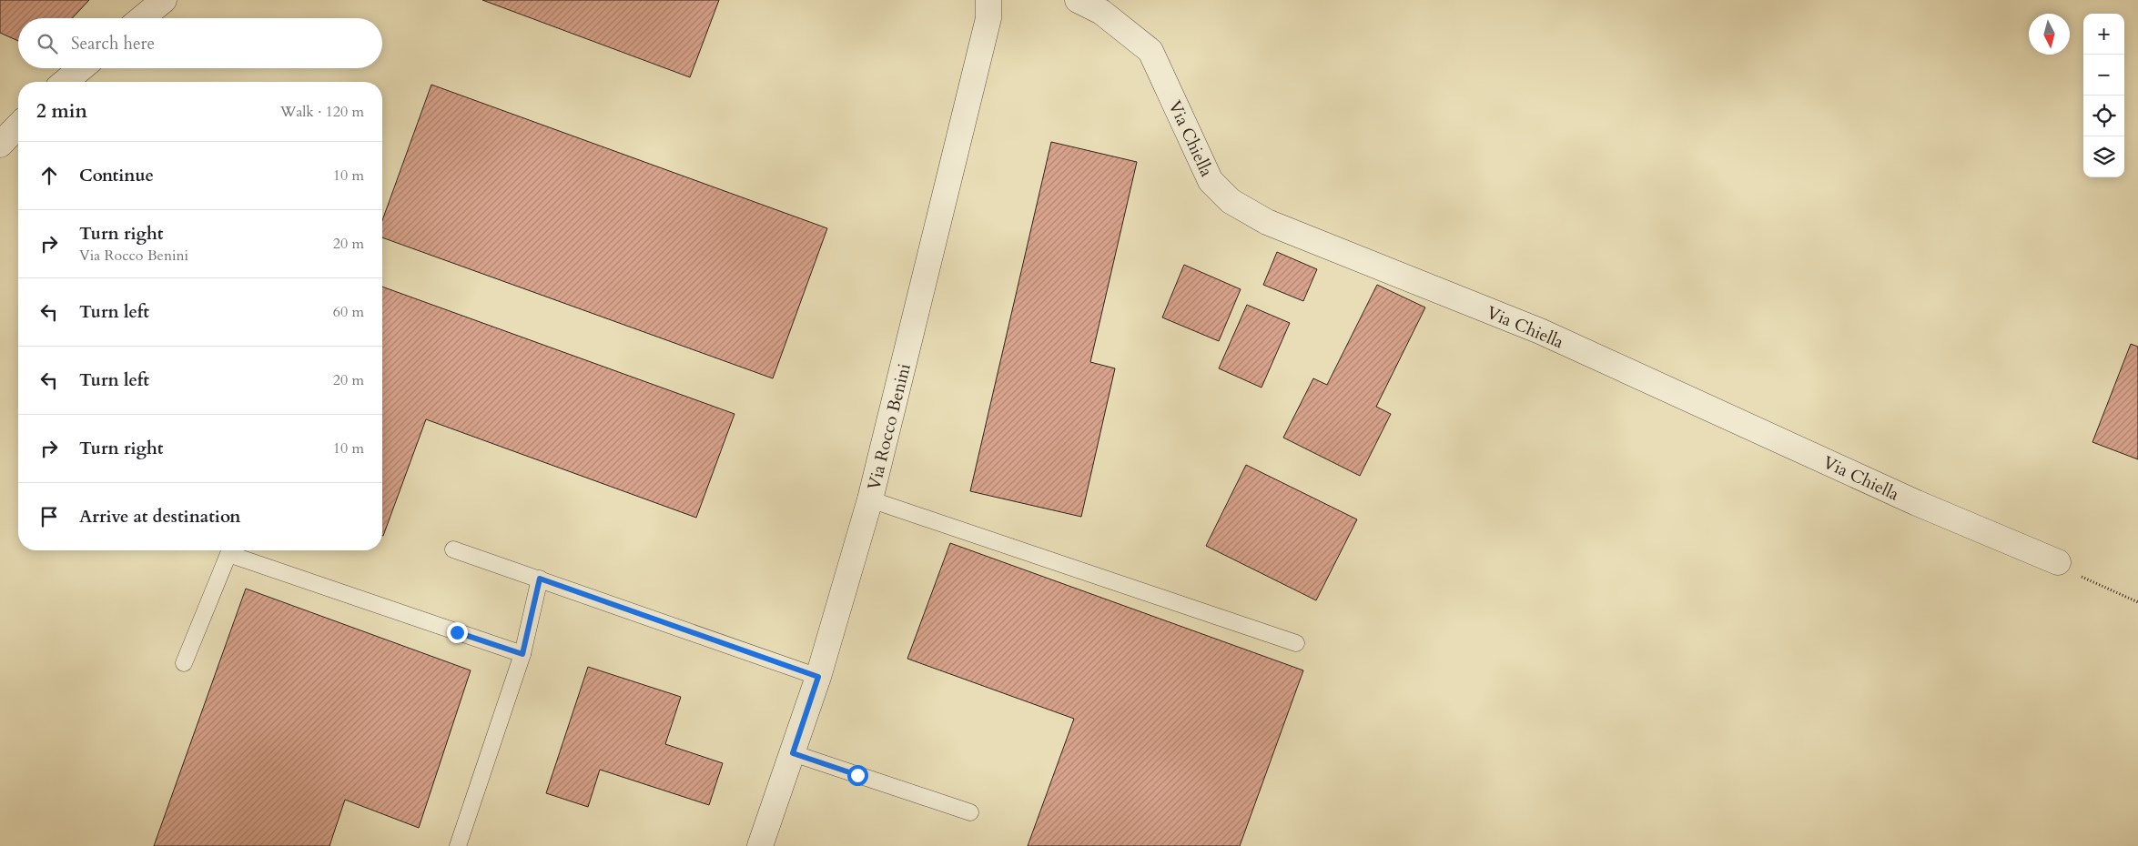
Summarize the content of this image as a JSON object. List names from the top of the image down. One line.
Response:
{"streets":{"street":["Via Chiella","Via Rocco Benini"]},"north":"bottom","page":{"map_buttons":["+","−"],"search":"Search here","heading":["2 min","Walk · 120 m"],"list":[["Continue","10 m"],["Turn right","Via Rocco Benini","20 m"],["Turn left","60 m"],["Turn left","20 m"],["Turn right","10 m"],"Arrive at destination"]}}
